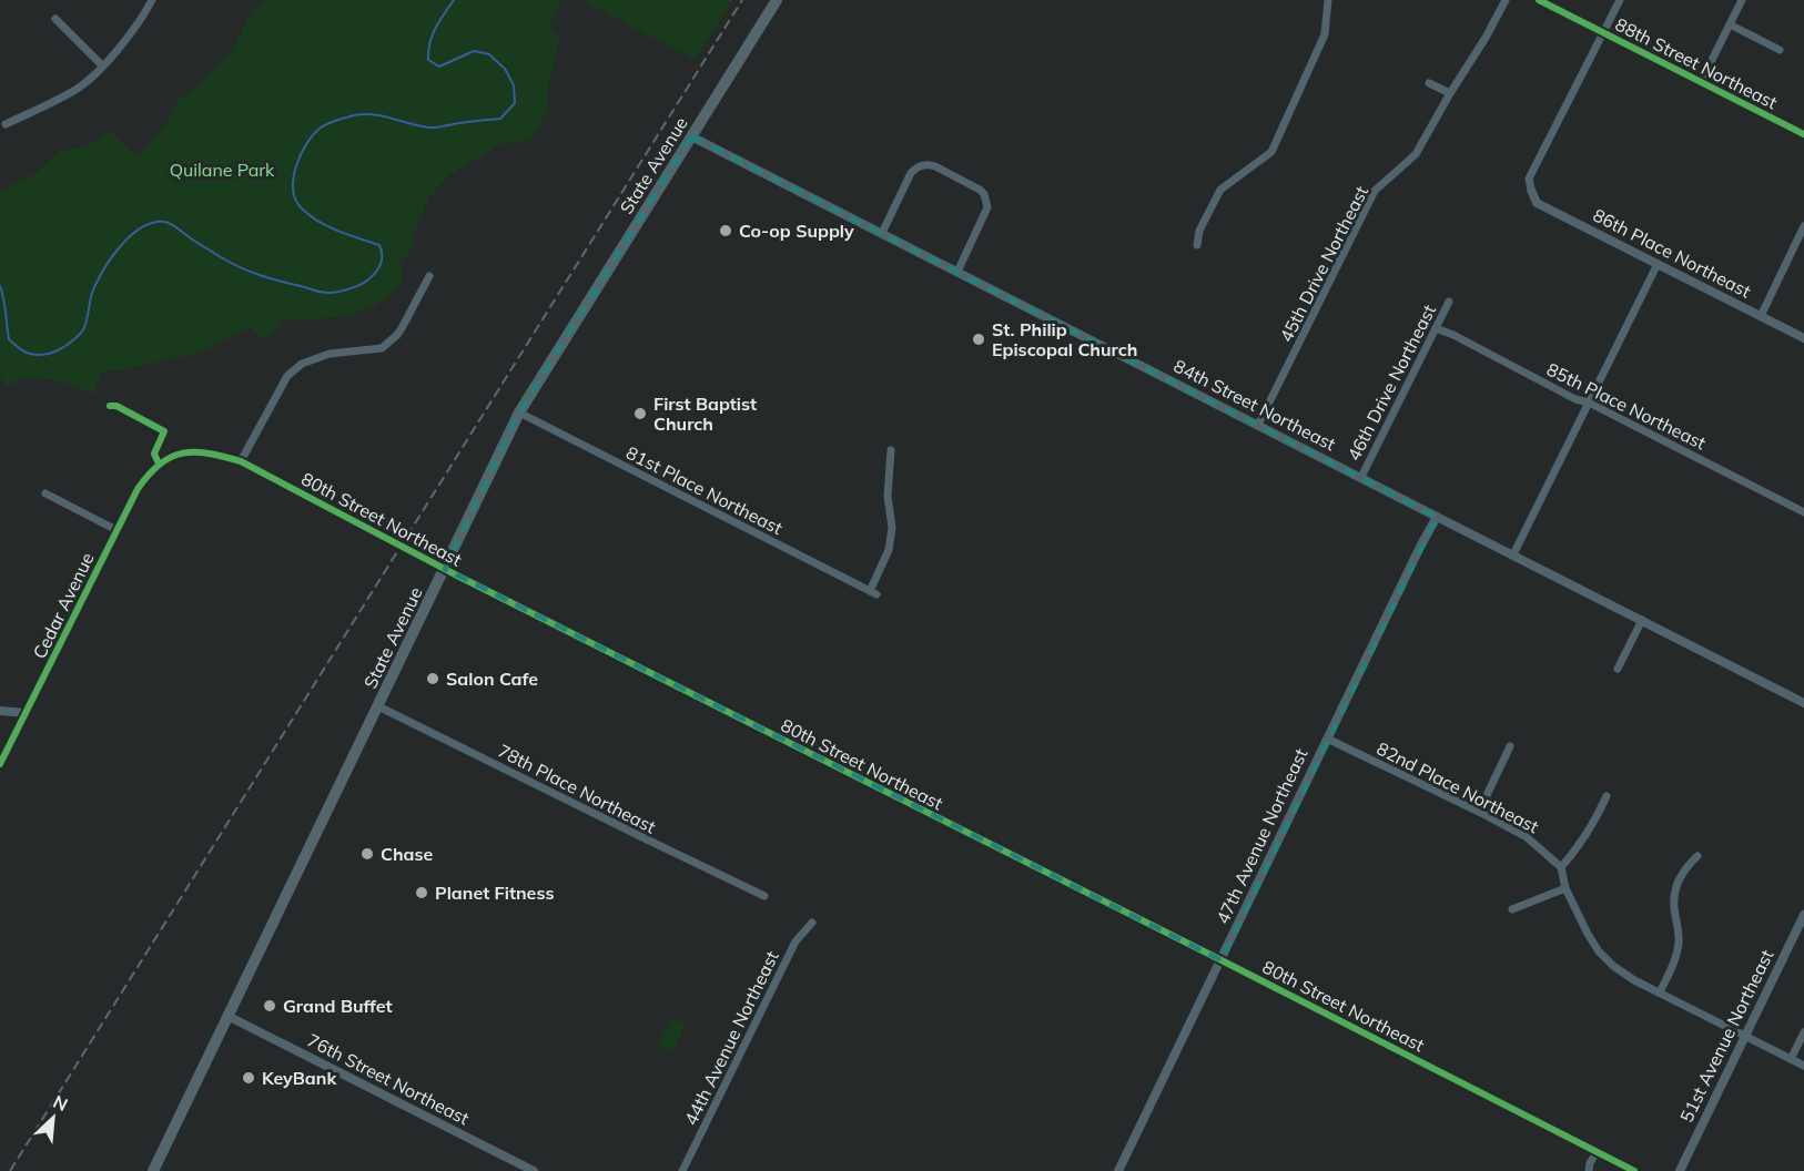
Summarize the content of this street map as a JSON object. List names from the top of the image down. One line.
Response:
{"streets":{"main road":["88th Street Northeast","State Avenue"],"street":["86th Place Northeast","45th Drive Northeast","46th Drive Northeast","84th Street Northeast","85th Place Northeast","81st Place Northeast","80th Street Northeast","Cedar Avenue","82nd Place Northeast","78th Place Northeast","47th Avenue Northeast","51st Avenue Northeast","44th Avenue Northeast","76th Street Northeast"]},"crossings":[["State Avenue","84th Street Northeast"],["State Avenue","81st Place Northeast"],["State Avenue","80th Street Northeast"],["State Avenue","78th Place Northeast"],["State Avenue","76th Street Northeast"],["45th Drive Northeast","84th Street Northeast"],["46th Drive Northeast","84th Street Northeast"],["46th Drive Northeast","85th Place Northeast"],["84th Street Northeast","47th Avenue Northeast"],["80th Street Northeast","Cedar Avenue"],["80th Street Northeast","47th Avenue Northeast"],["82nd Place Northeast","47th Avenue Northeast"]],"parks":["Quilane Park"],"places":["Co-op Supply","St. Philip Episcopal Church","First Baptist Church","Salon Cafe","Chase","Planet Fitness","Grand Buffet","KeyBank"],"north":"top right"}
